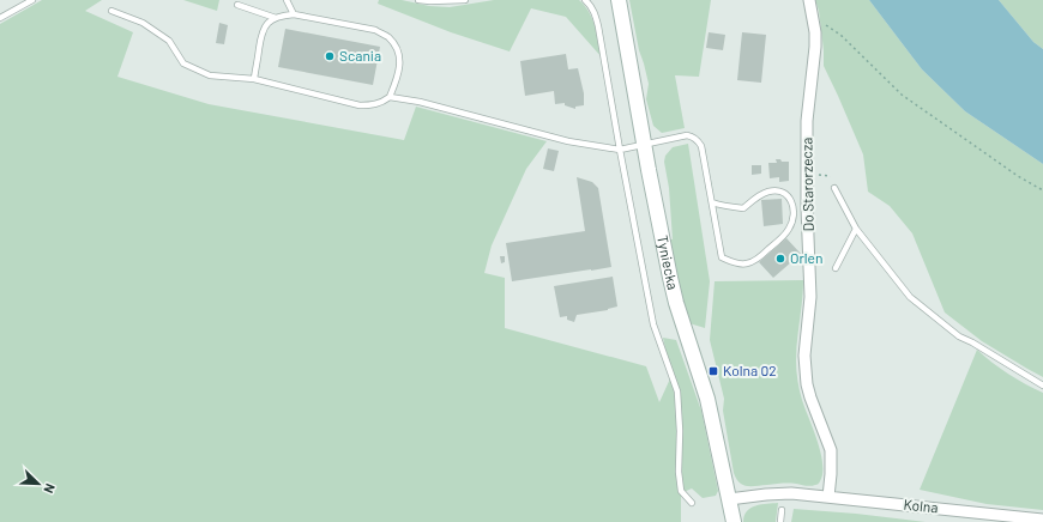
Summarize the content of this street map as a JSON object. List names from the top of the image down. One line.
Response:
{"streets":{"street":["Do Starorzecza","Tyniecka","Kolna"]},"crossings":[["Do Starorzecza","Kolna"]],"places":{"other":["Scania","Orlen"],"transit":["Kolna 02"]},"north":"bottom right"}
